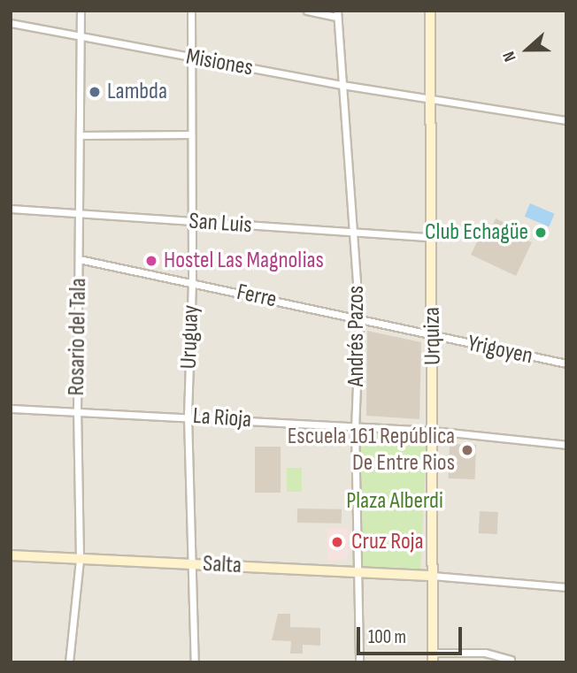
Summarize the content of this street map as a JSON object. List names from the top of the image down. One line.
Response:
{"streets":{"street":["Misiones","San Luis","Ferre","Andrés Pazos","Urquiza","Rosario del Tala","Uruguay","Yrigoyen","La Rioja","Salta"]},"crossings":[["Misiones","Andrés Pazos"],["Misiones","Urquiza"],["Misiones","Rosario del Tala"],["Misiones","Uruguay"],["San Luis","Andrés Pazos"],["San Luis","Urquiza"],["San Luis","Rosario del Tala"],["San Luis","Uruguay"],["Ferre","Andrés Pazos"],["Ferre","Urquiza"],["Ferre","Rosario del Tala"],["Ferre","Uruguay"],["Ferre","Yrigoyen"],["Andrés Pazos","La Rioja"],["Andrés Pazos","Salta"],["Urquiza","Yrigoyen"],["Urquiza","La Rioja"],["Urquiza","Salta"],["Rosario del Tala","La Rioja"],["Rosario del Tala","Salta"],["Uruguay","La Rioja"],["Uruguay","Salta"]],"parks":["Plaza Alberdi"],"places":["Lambda","Club Echagüe","Hostel Las Magnolias","Escuela 161 República De Entre Rios","Cruz Roja"],"scale_bar":"100 m","north":"left"}
